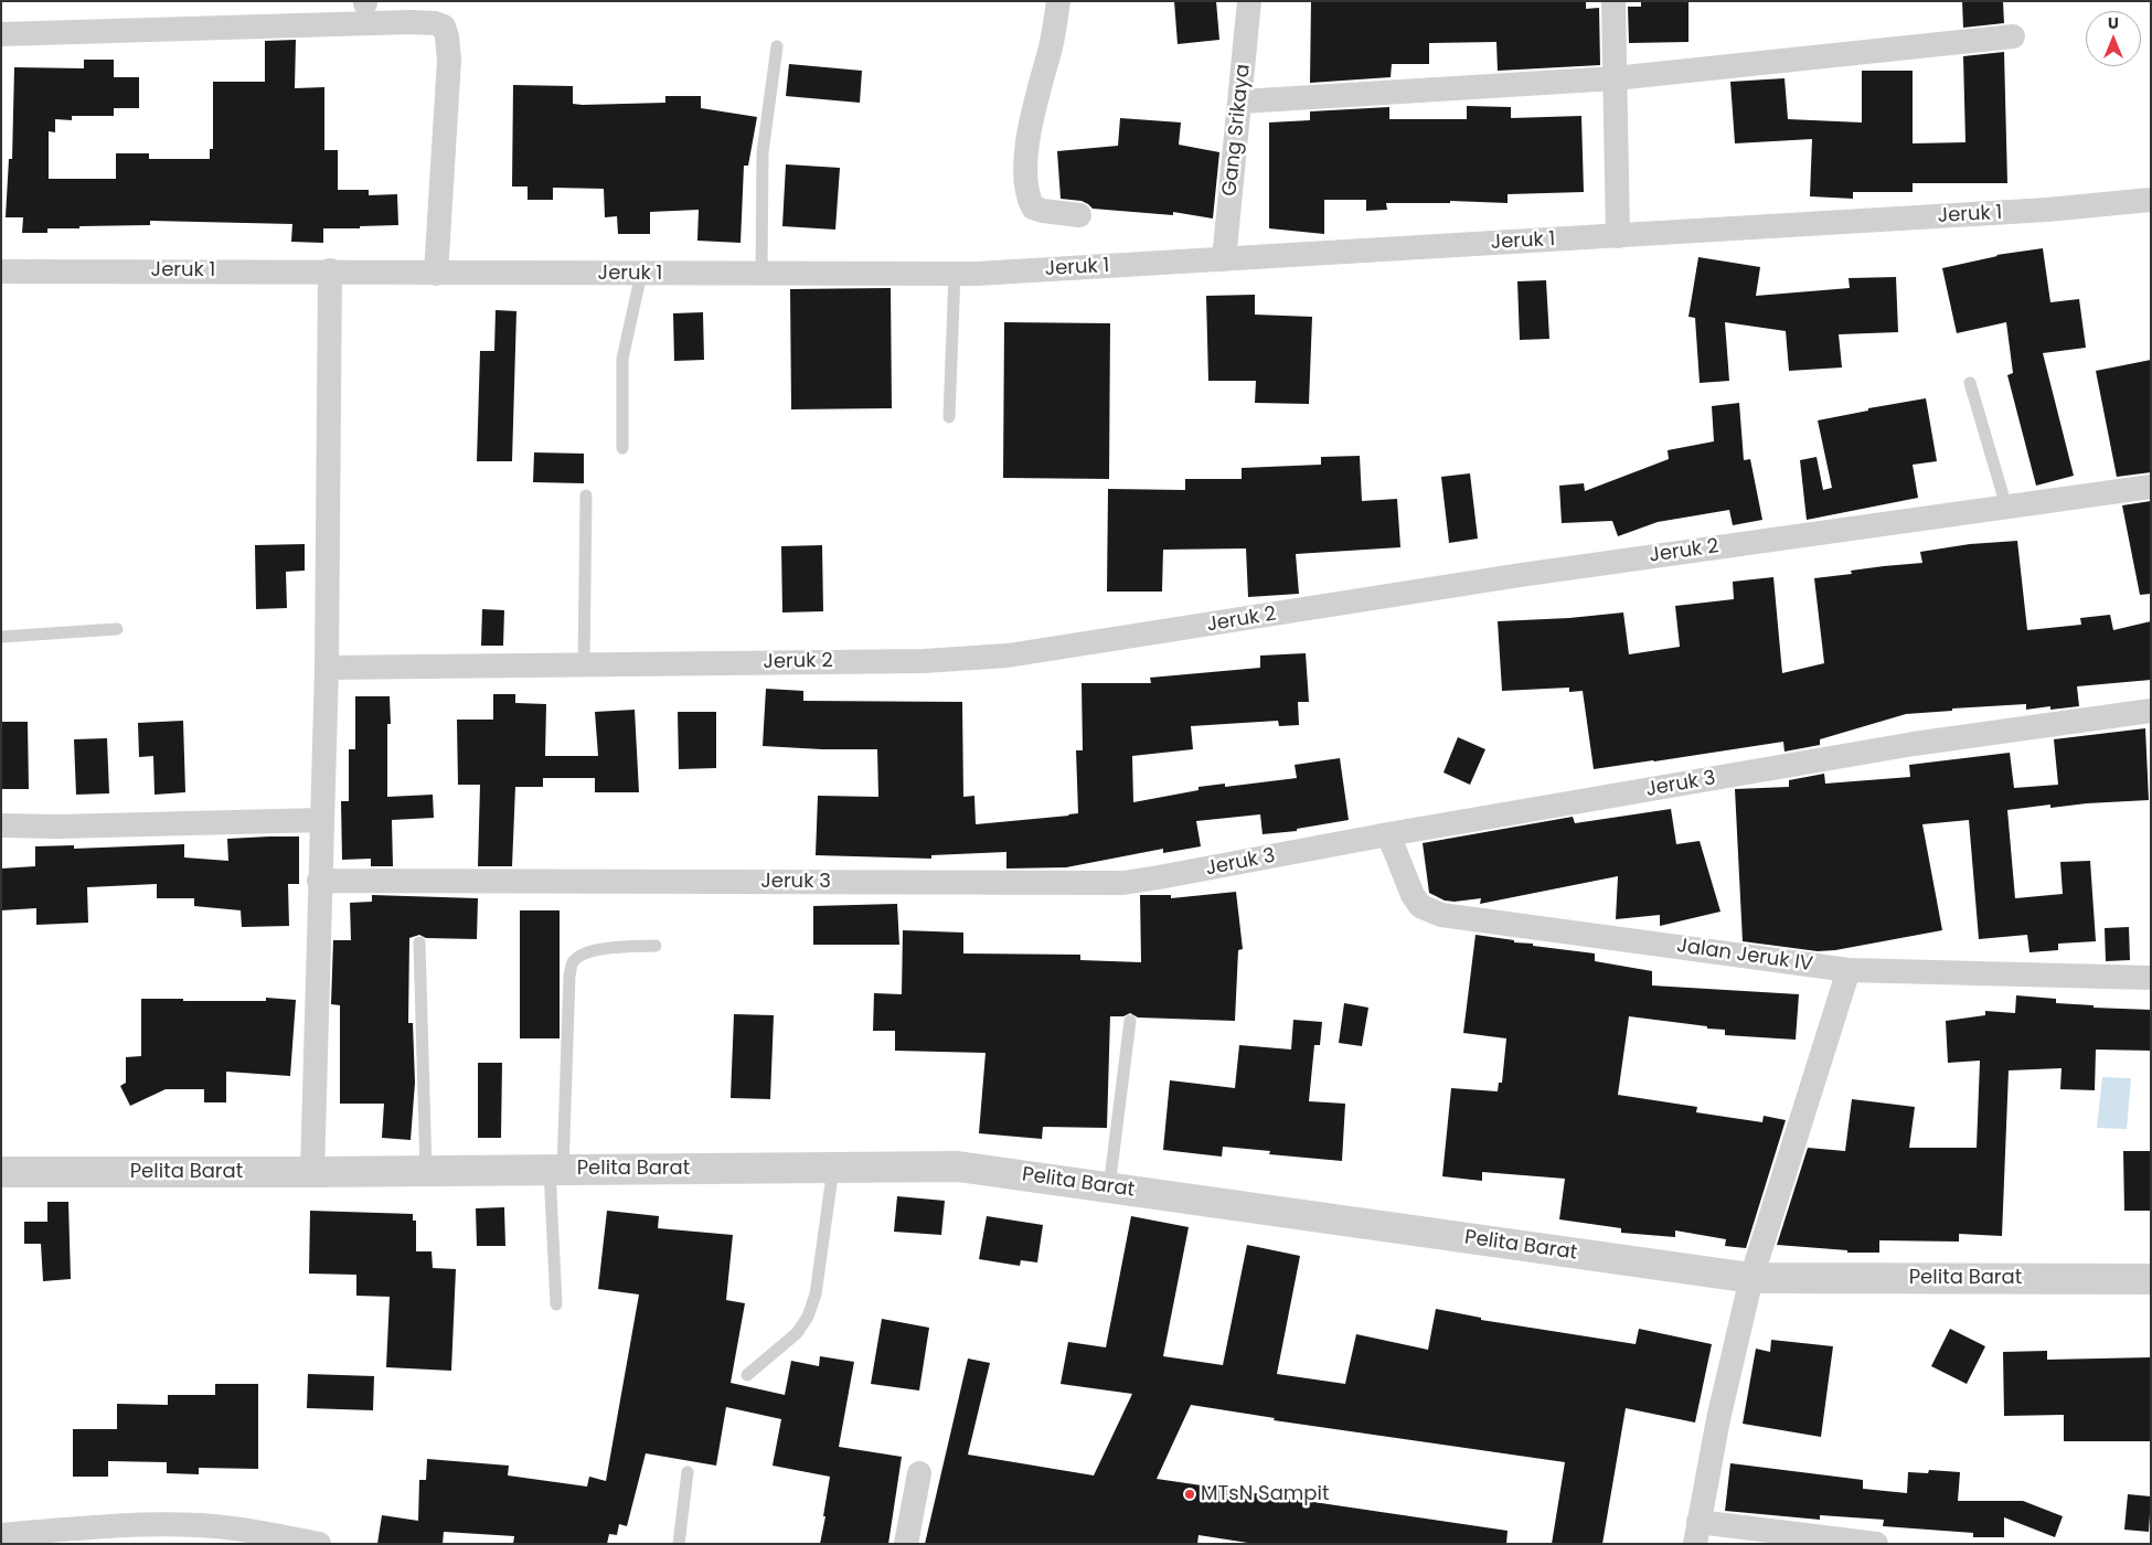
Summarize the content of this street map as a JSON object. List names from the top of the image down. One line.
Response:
{"streets":{"street":["Gang Srikaya","Jeruk 1","Jeruk 2","Jeruk 3","Jalan Jeruk IV","Pelita Barat"]},"crossings":[["Gang Srikaya","Jeruk 1"],["Jeruk 3","Jalan Jeruk IV"]],"places":["MTsN Sampit"],"north":"top"}
